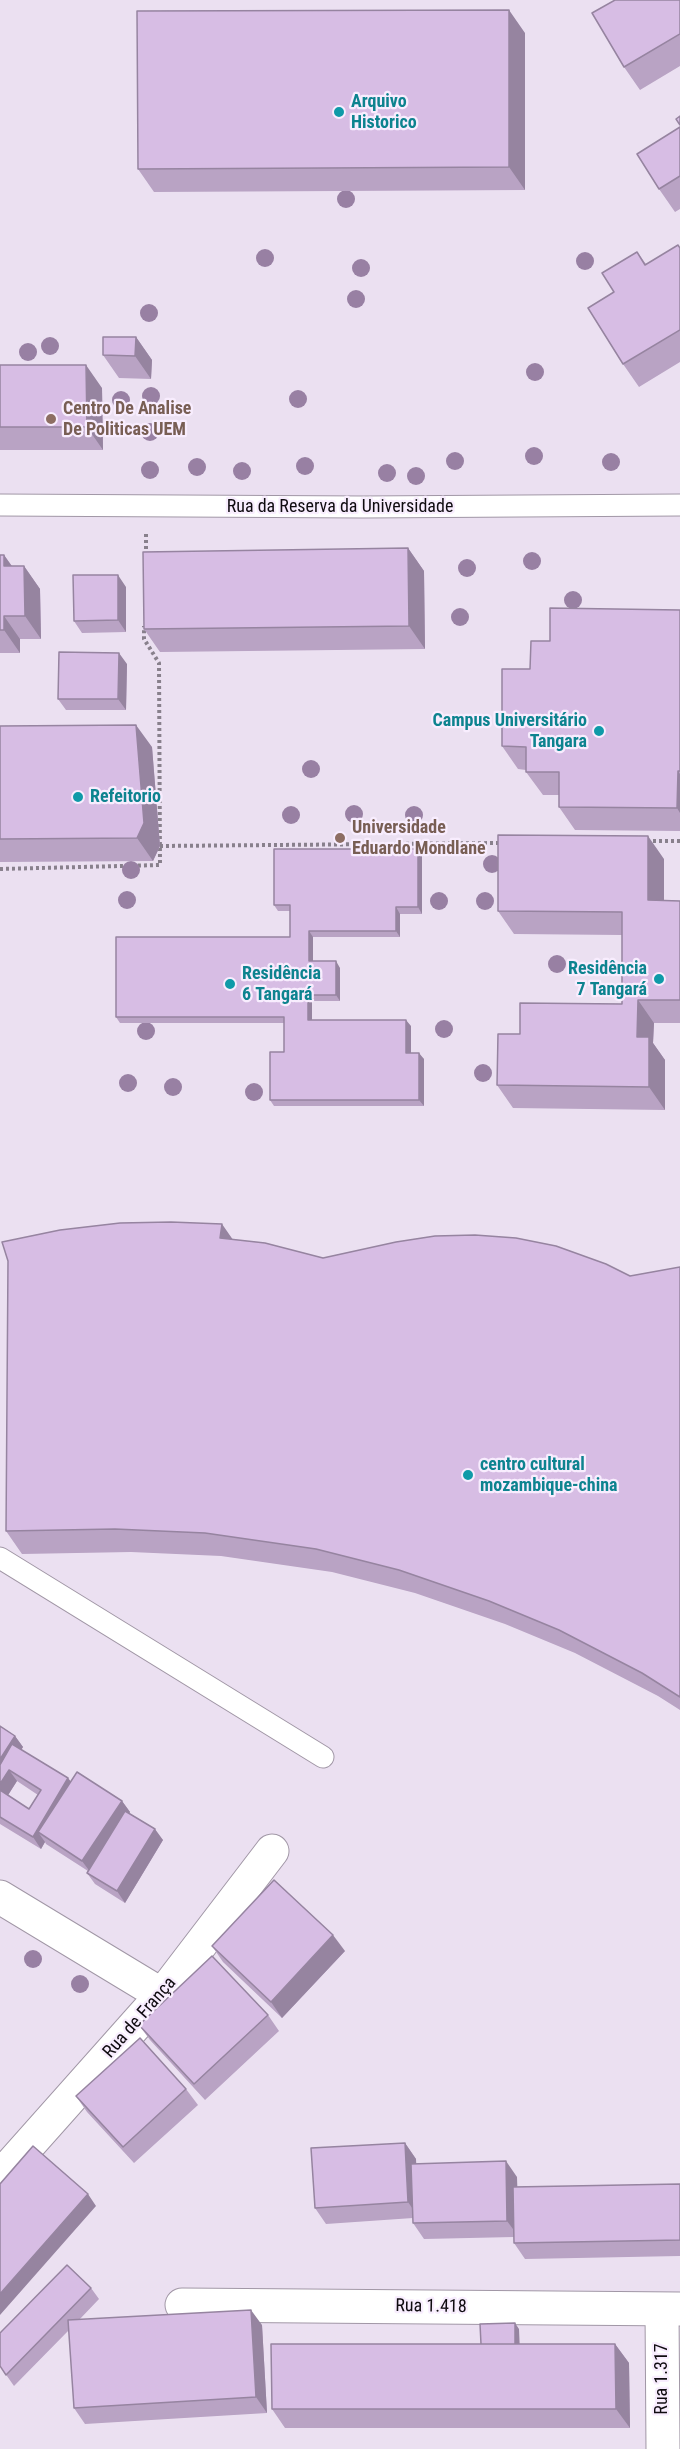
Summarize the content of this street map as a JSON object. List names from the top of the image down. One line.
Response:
{"streets":{"street":["Rua de França","Rua 1.418","Rua 1.317"],"lane":["Rua da Reserva da Universidade"]},"crossings":[["Rua 1.418","Rua 1.317"]],"places":["Arquivo Historico","Centro De Analise De Politicas UEM","Campus Universitário Tangara","Refeitorio","Universidade Eduardo Mondlane","Residência 7 Tangará","Residência 6 Tangará","centro cultural mozambique-china"]}
